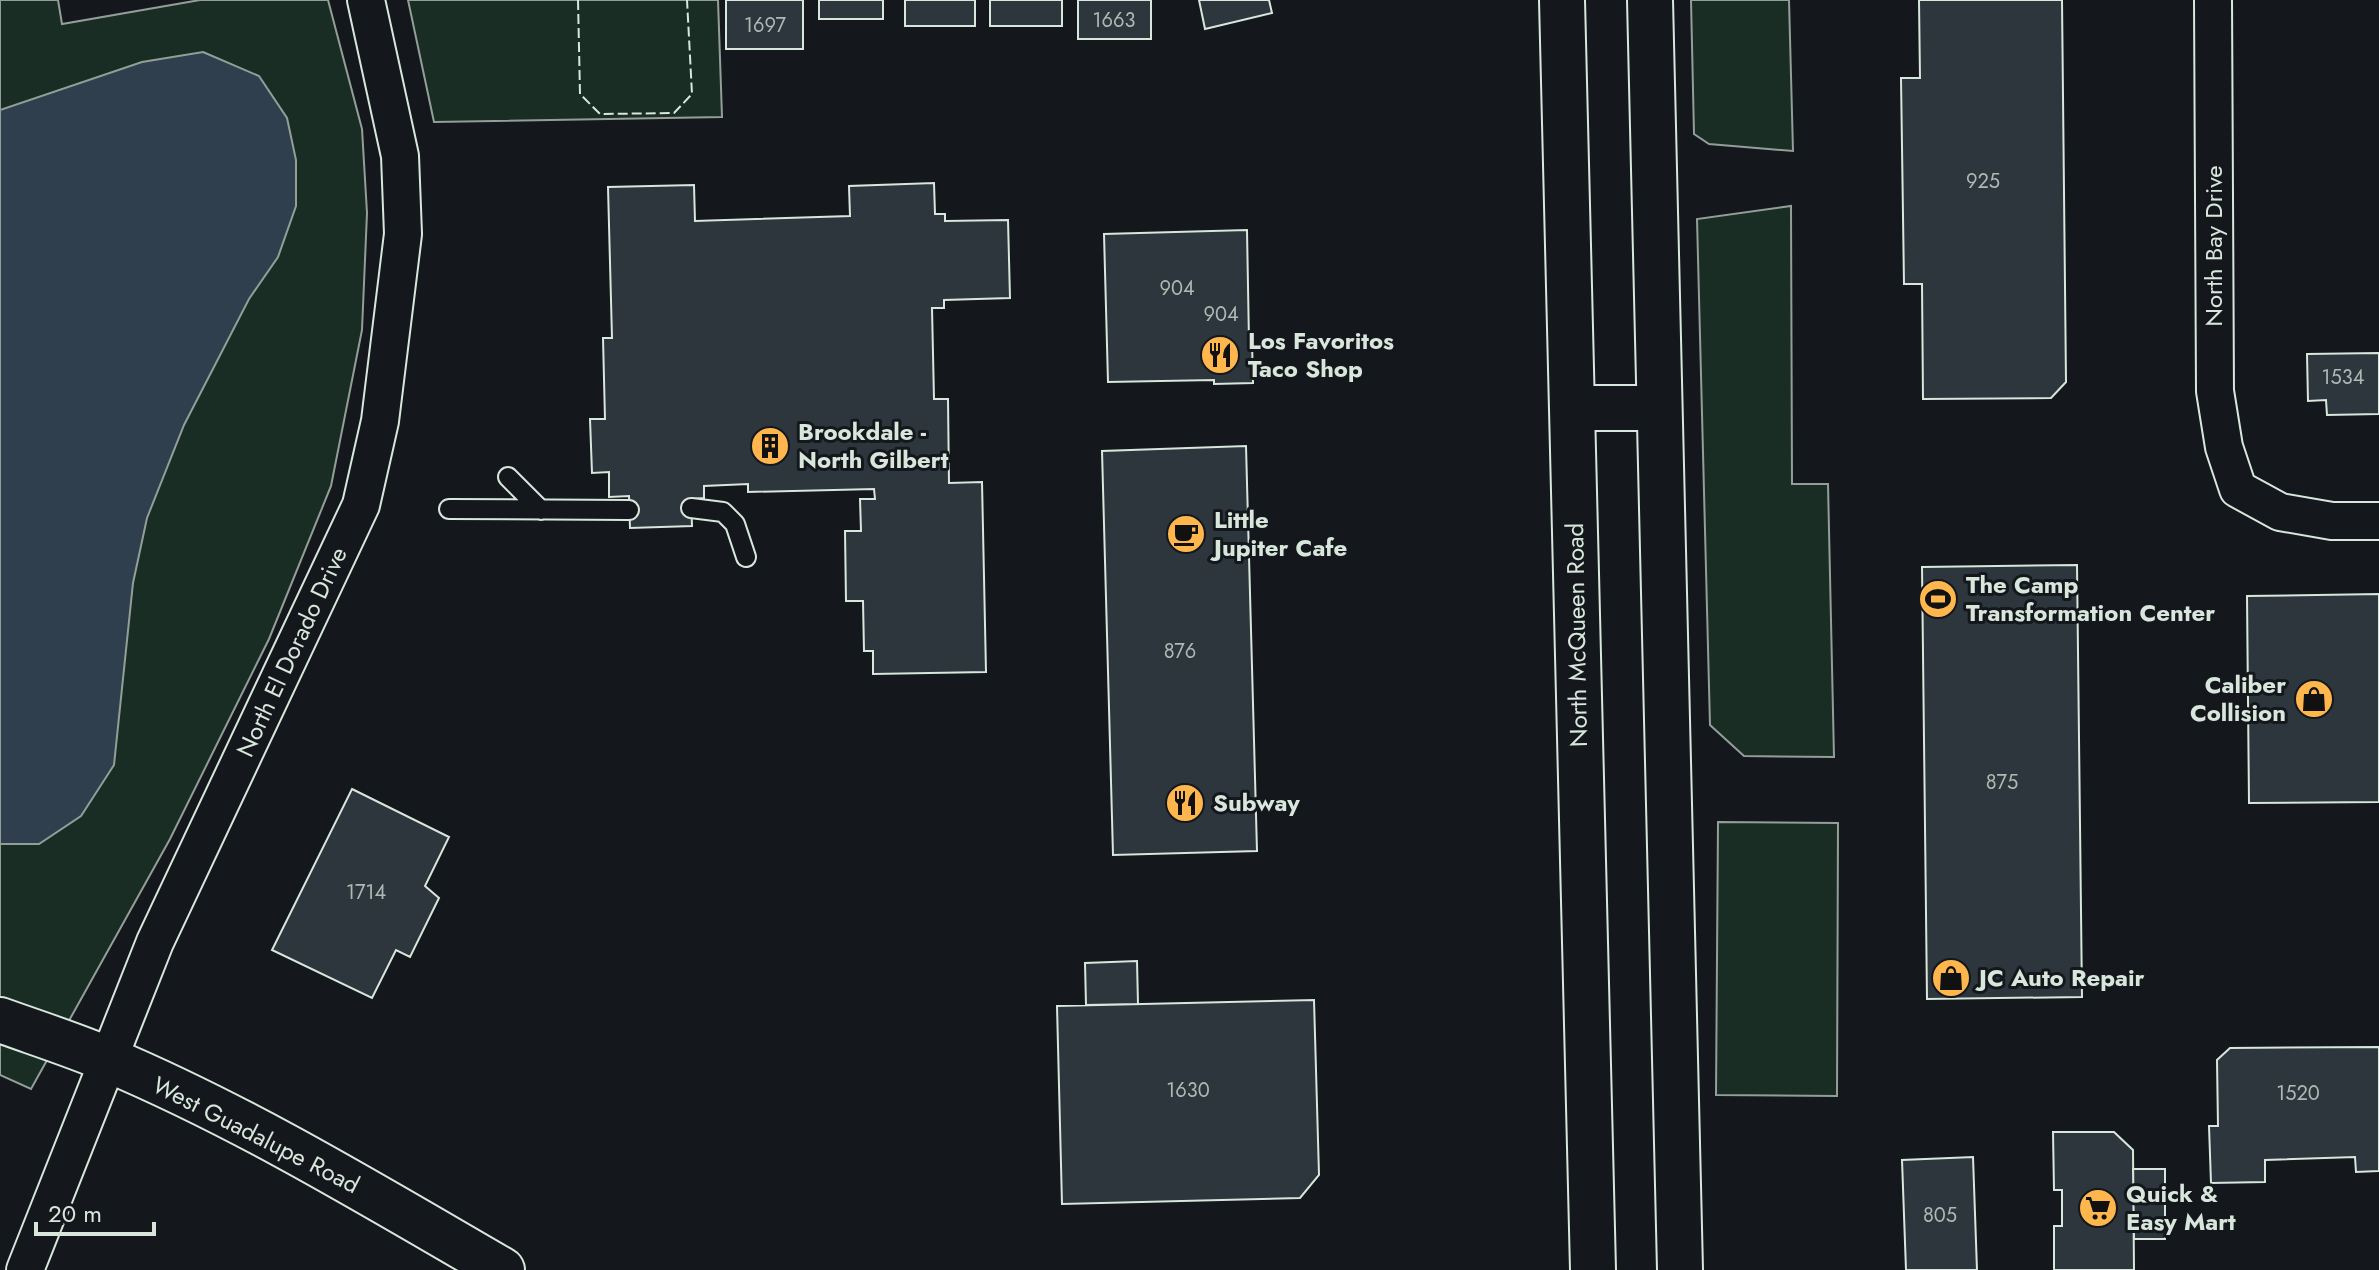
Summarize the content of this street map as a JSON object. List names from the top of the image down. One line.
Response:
{"streets":{"main road":["North McQueen Road","West Guadalupe Road"],"street":["North Bay Drive","North El Dorado Drive"]},"crossings":[["North El Dorado Drive","West Guadalupe Road"]],"places":{"restaurant":["Los Favoritos Taco Shop","Subway"],"building":["Brookdale - North Gilbert"],"cafe":["Little Jupiter Cafe"],"sports":["The Camp Transformation Center"],"shop":["Caliber Collision","JC Auto Repair"],"supermarket":["Quick & Easy Mart"]},"house_numbers":["1663","1697","925","904","904","1534","876","875","1714","1630","1520","805"],"scale_bar":"20 m"}
